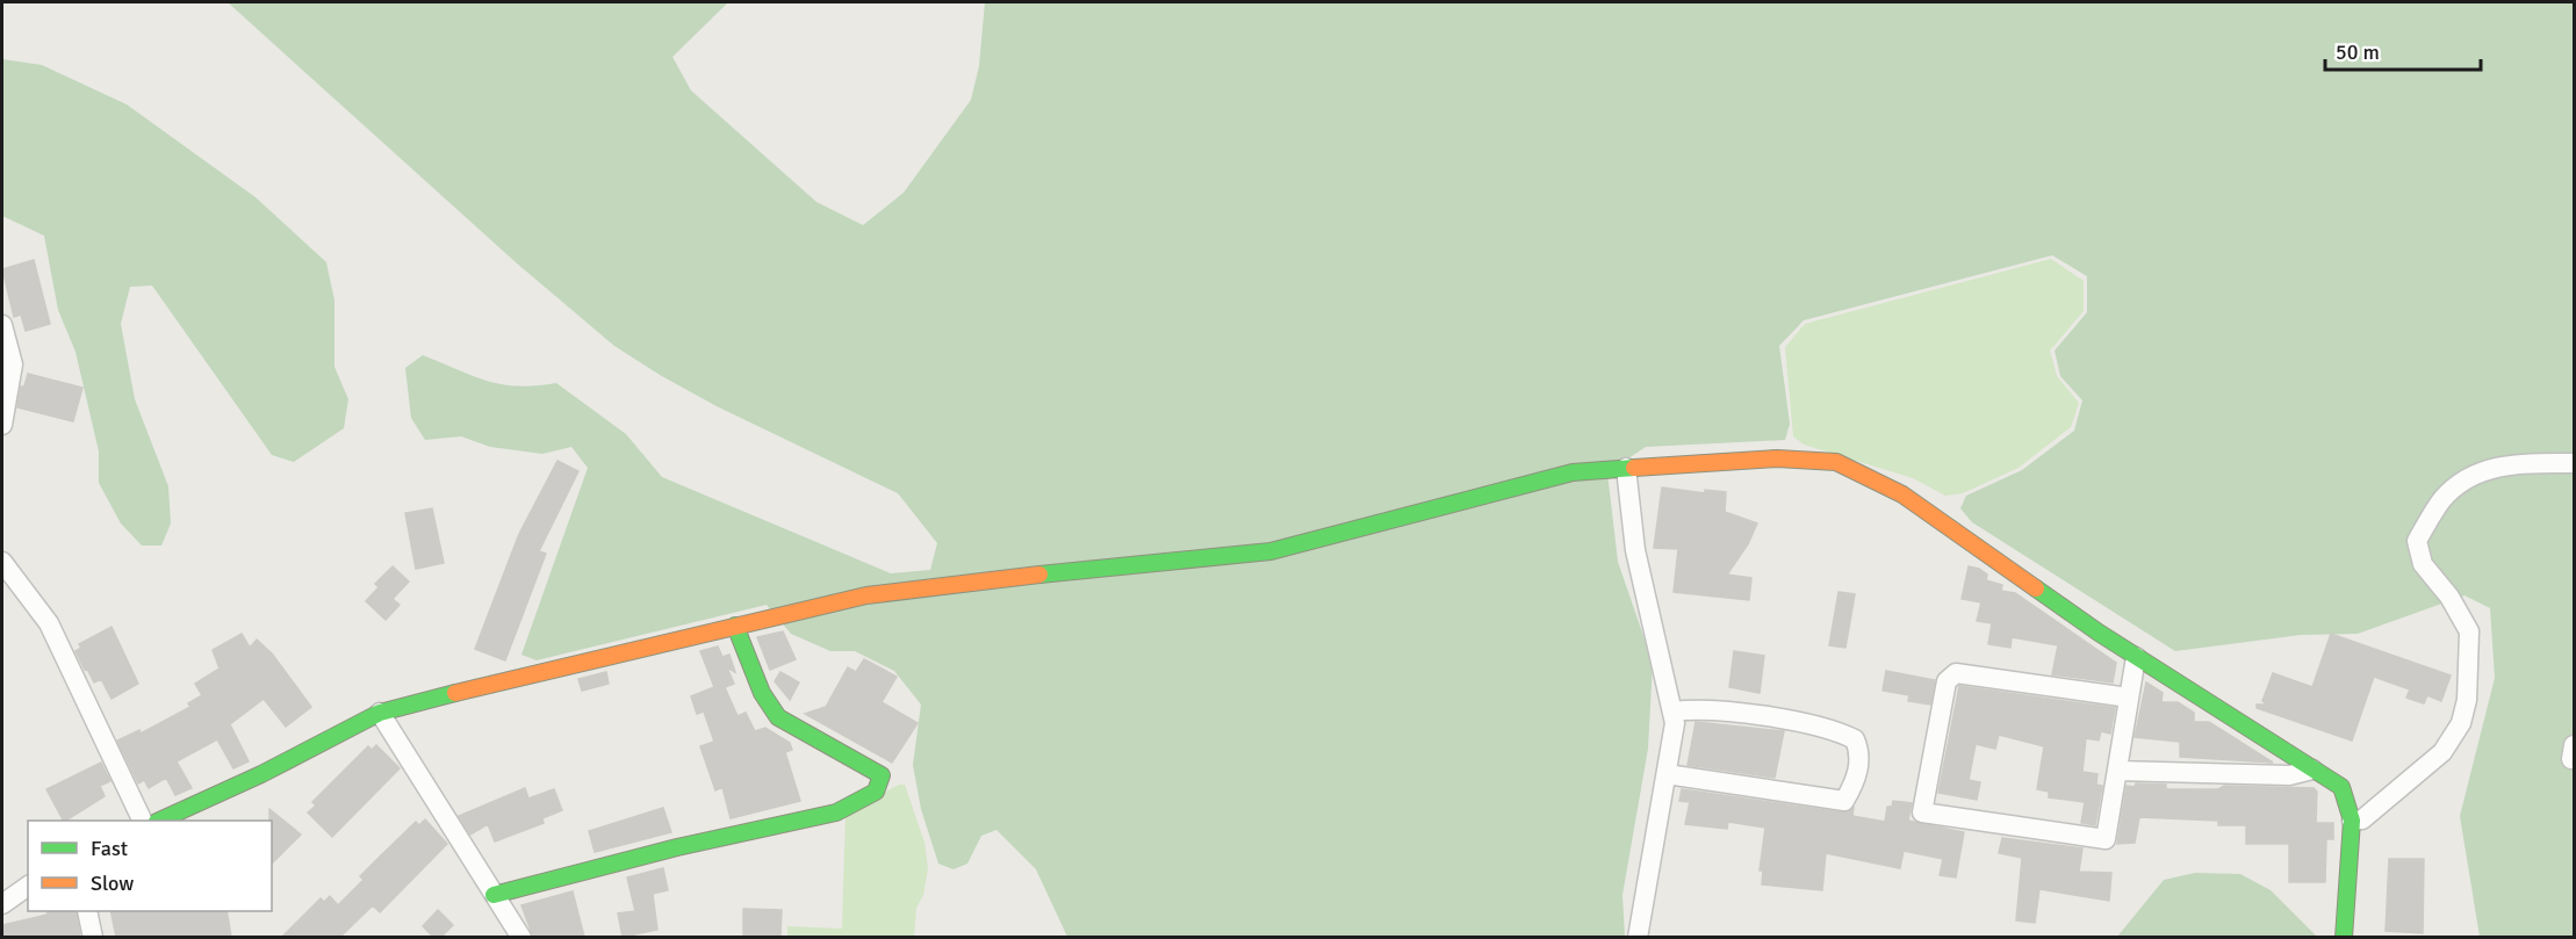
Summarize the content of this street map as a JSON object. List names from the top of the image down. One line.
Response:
{"legend":["Fast","Slow"],"scale_bar":"50 m"}
